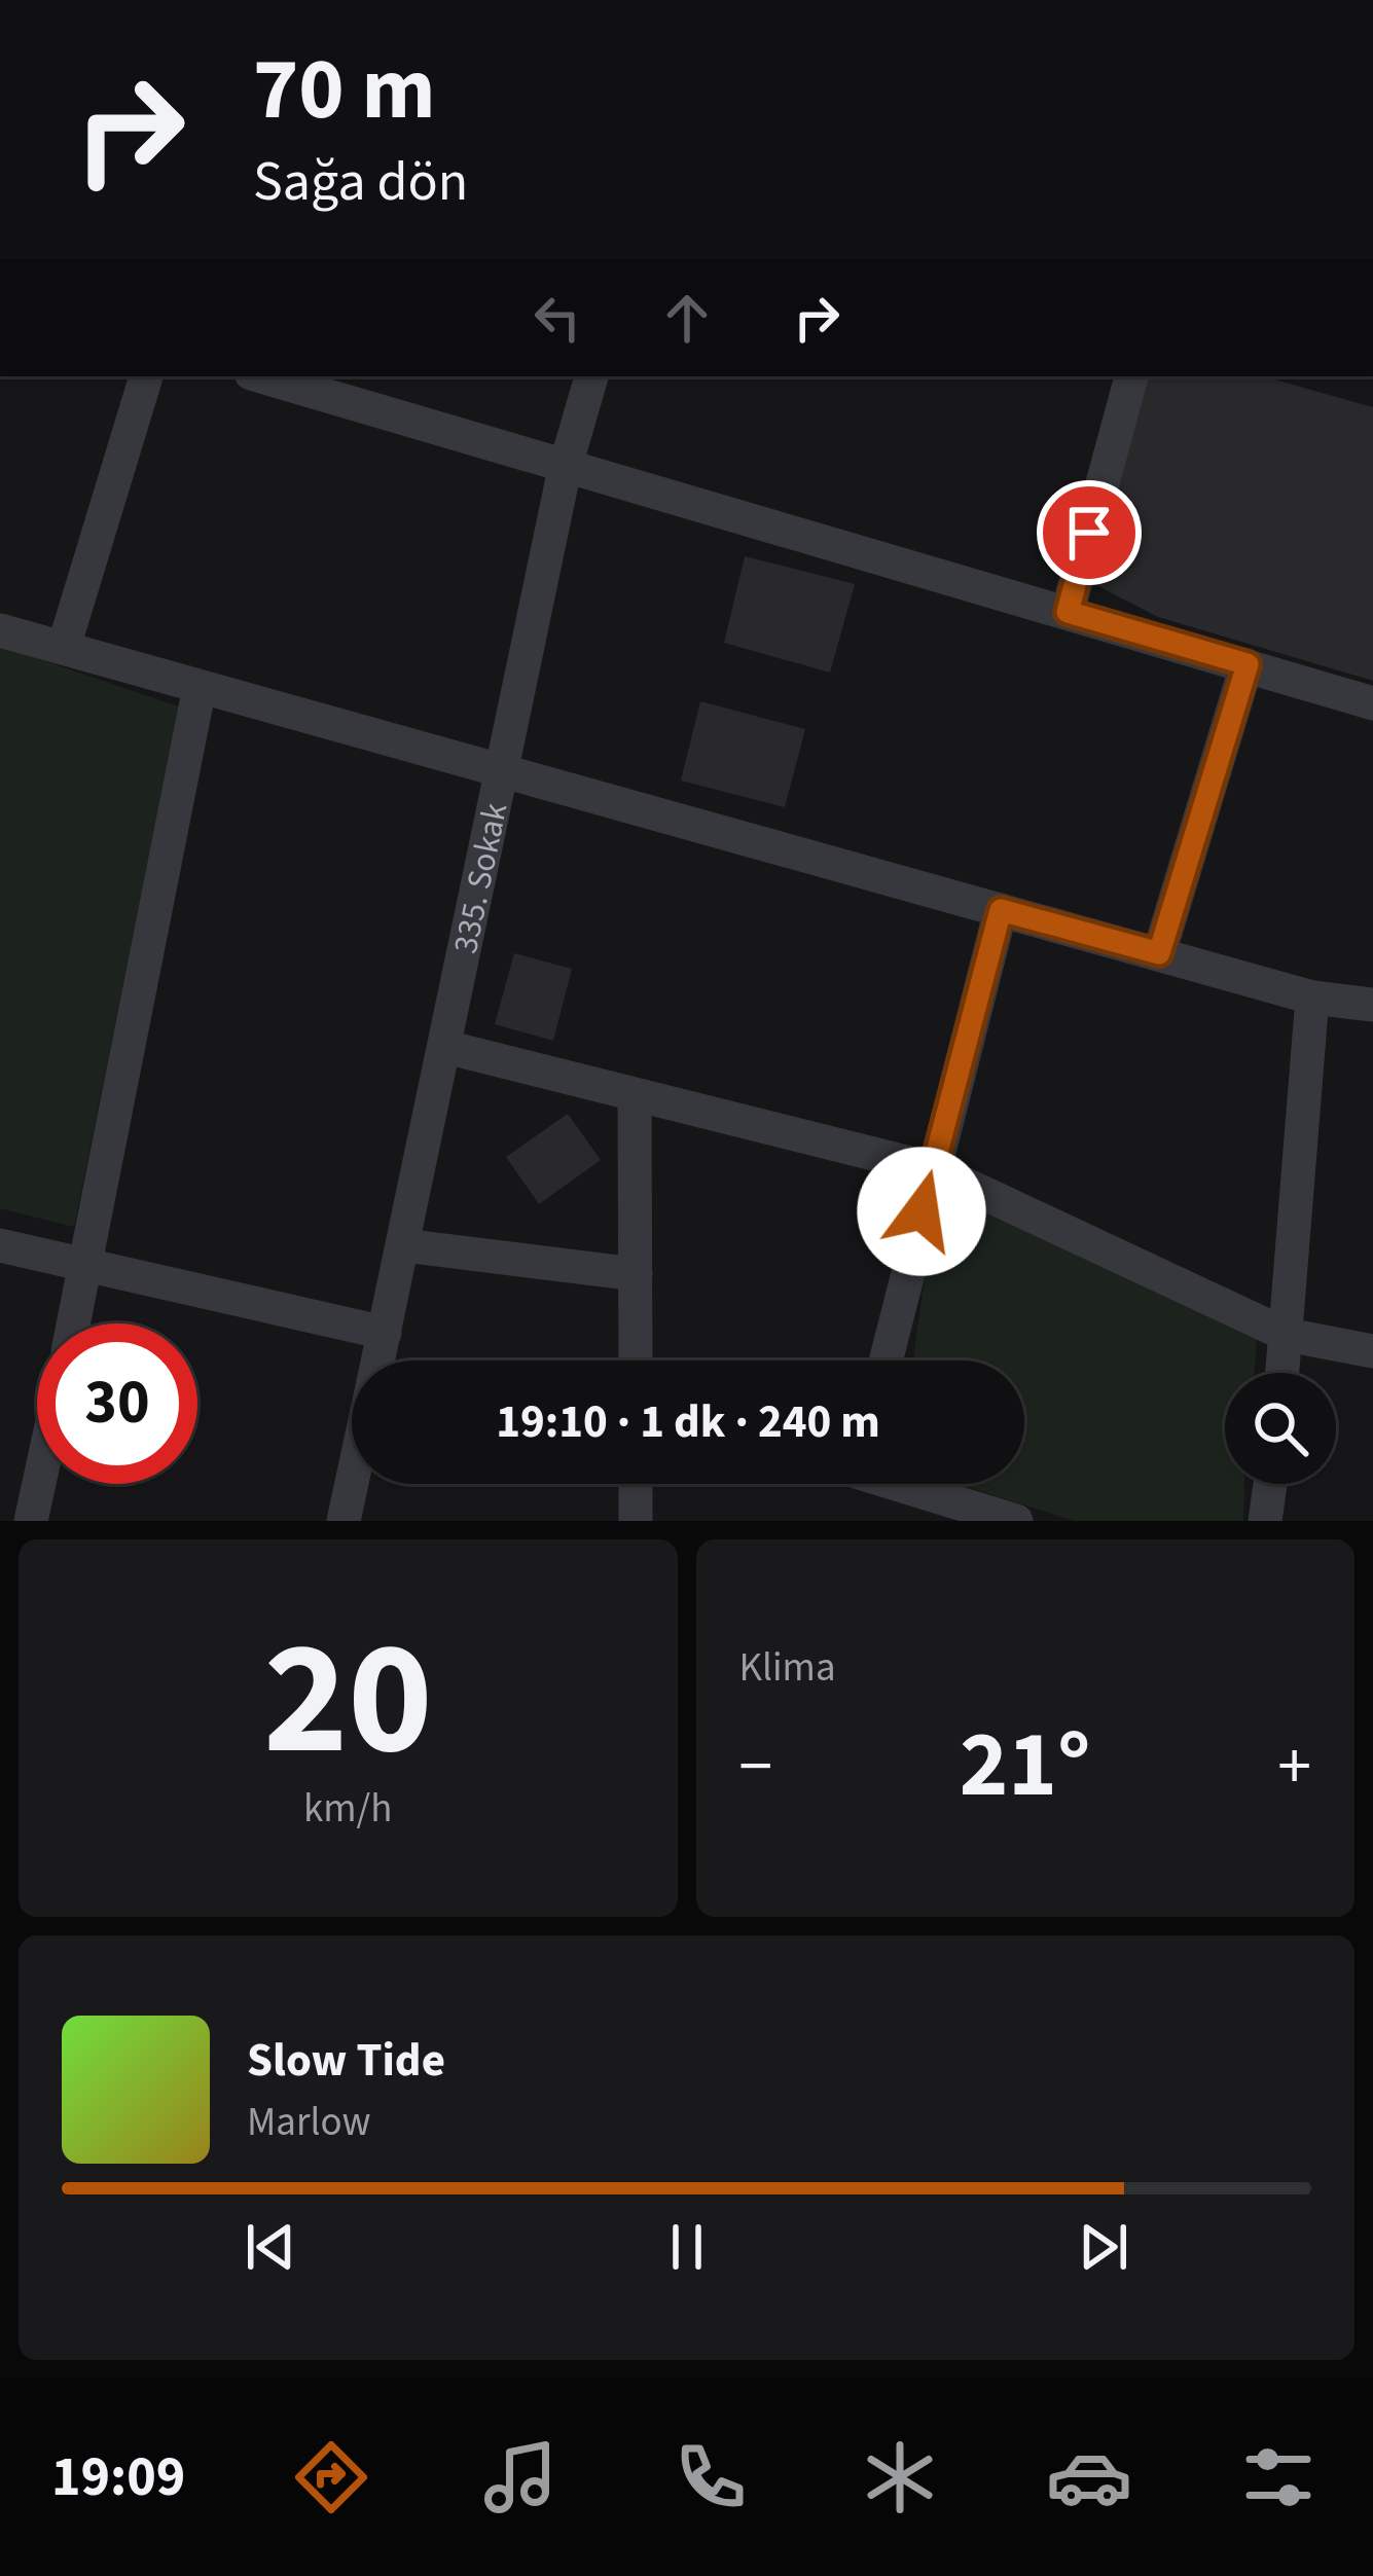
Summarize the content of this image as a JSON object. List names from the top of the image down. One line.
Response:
{"streets":{"street":["335. Sokak"]},"page":{"turn":["70 m","Sağa dön"],"limit":"30","trip":"19:10 · 1 dk · 240 m","tile":[["20","km/h"],"Klima"],"heat":["−","21°","+"],"song":["Slow Tide","Marlow"],"tabs":"19:09"}}
